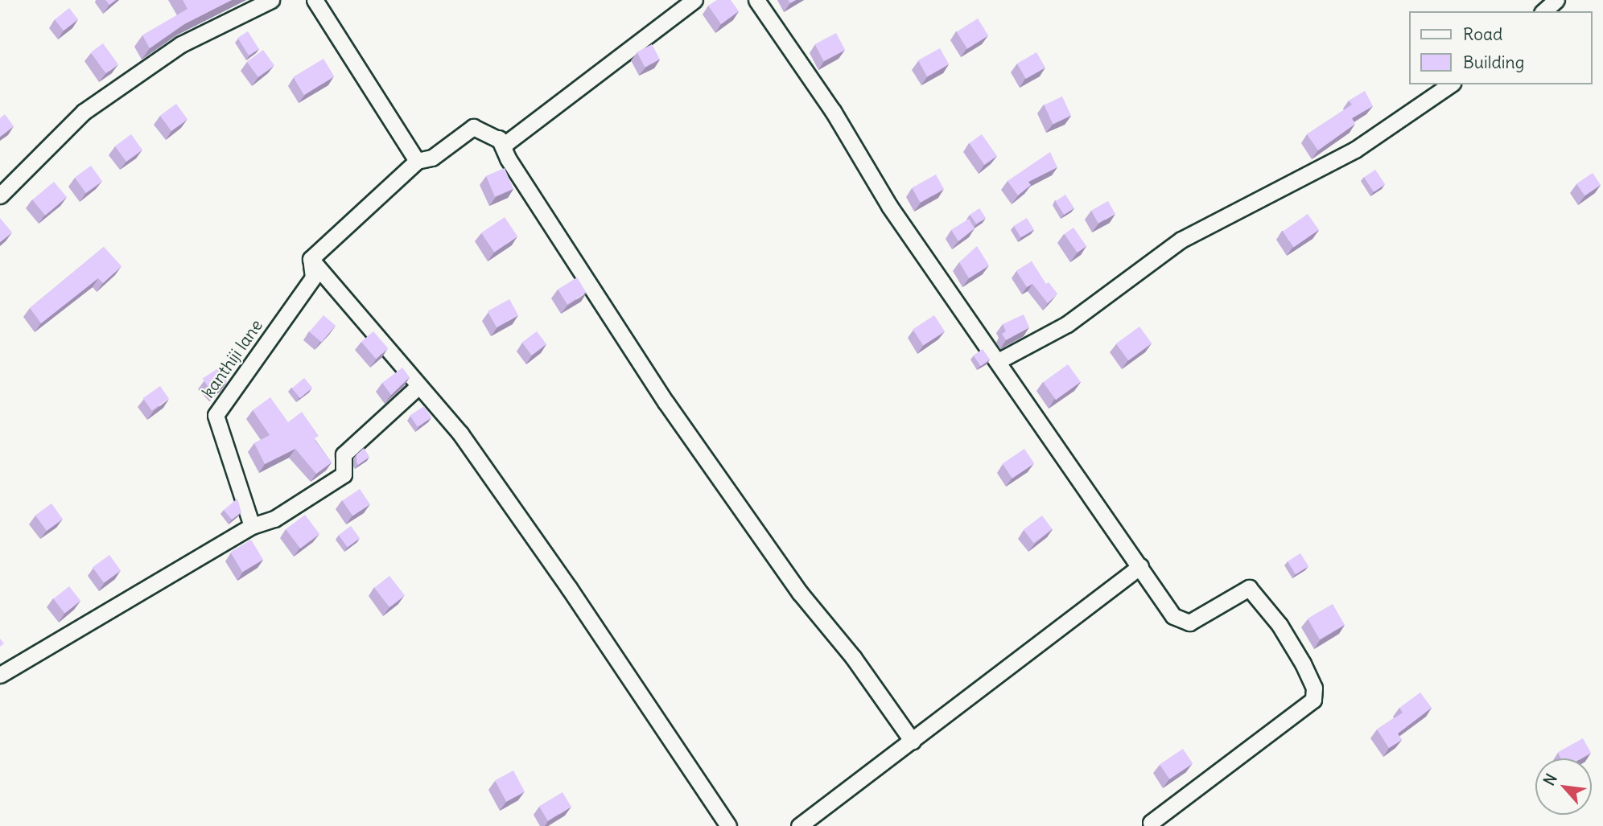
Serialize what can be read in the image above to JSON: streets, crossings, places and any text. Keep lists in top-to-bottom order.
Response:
{
  "streets": {
    "street": ["kanthiji lane"]
  },
  "legend": ["Road", "Building"],
  "north": "top left"
}
